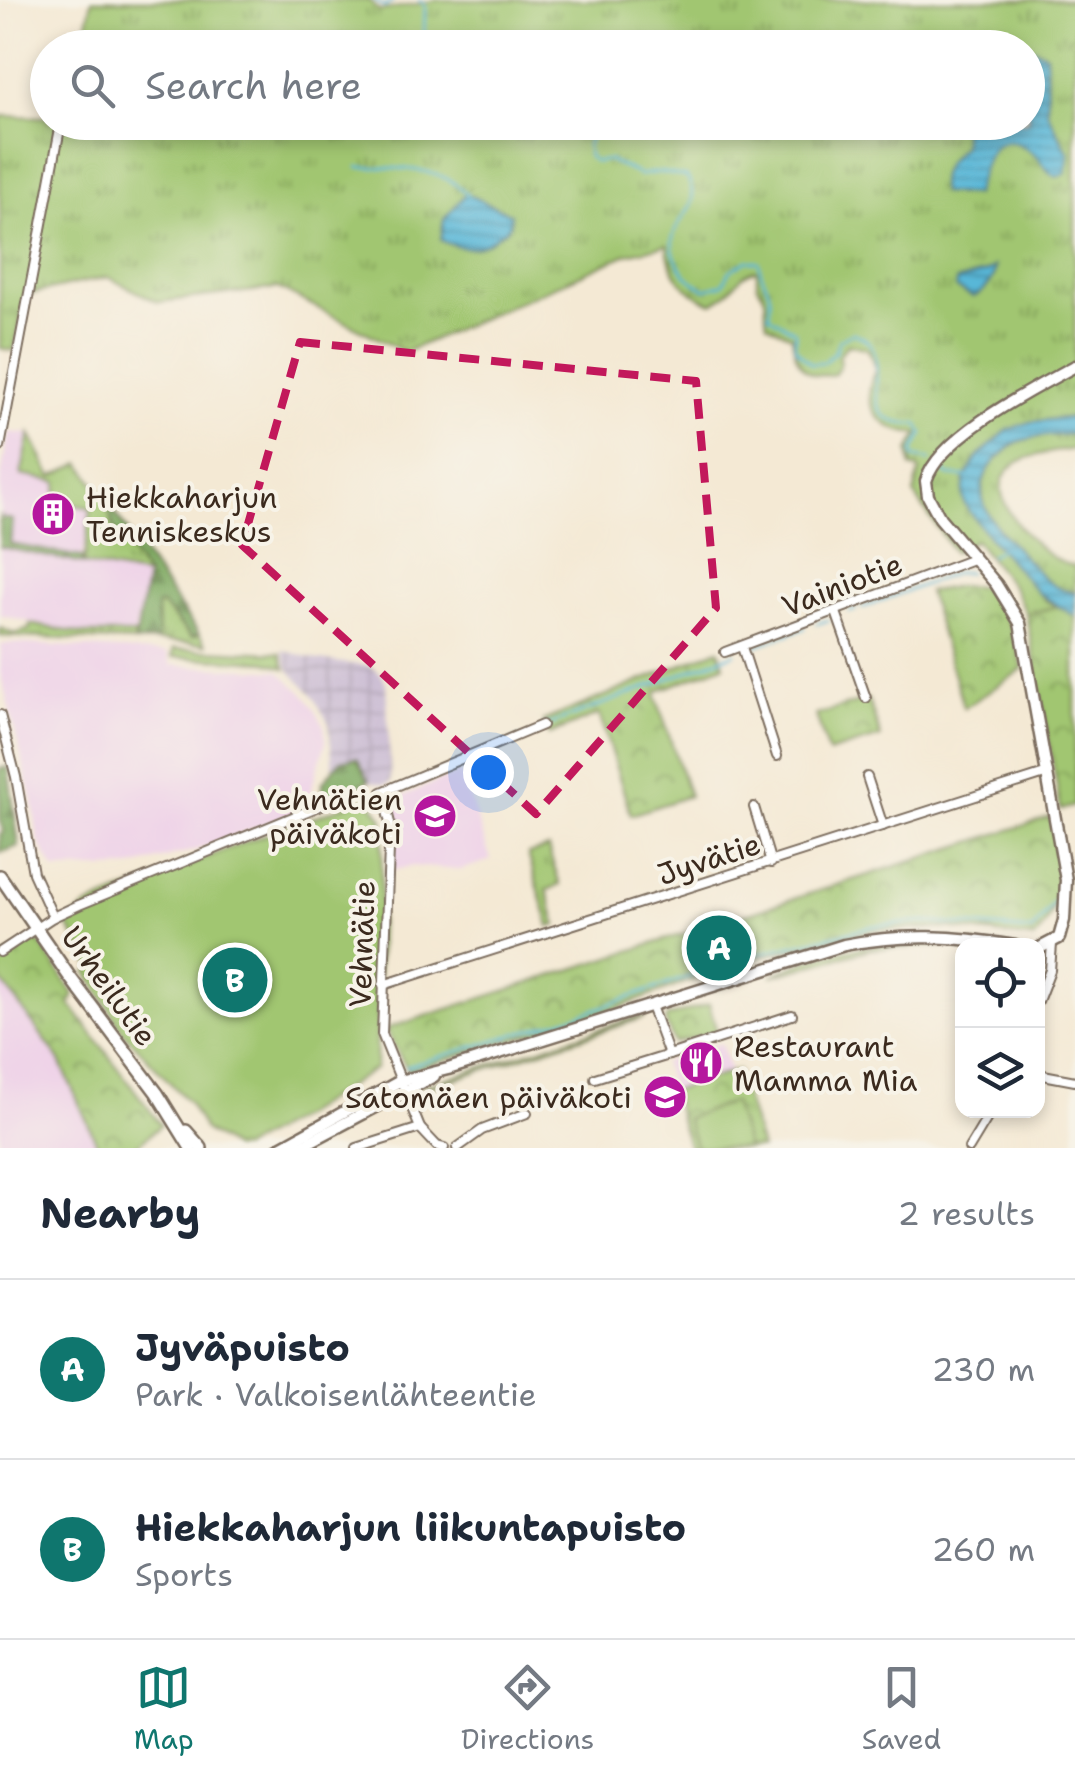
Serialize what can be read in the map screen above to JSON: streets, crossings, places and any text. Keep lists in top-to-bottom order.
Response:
{
  "streets": {
    "main road": ["Urheilutie"],
    "street": ["Vainiotie", "Jyvätie", "Vehnätie"]
  },
  "crossings": [
    ["Jyvätie", "Vehnätie"]
  ],
  "places": {
    "building": ["Hiekkaharjun Tenniskeskus"],
    "school or university": ["Vehnätien päiväkoti", "Satomäen päiväkoti"],
    "restaurant": ["Restaurant Mamma Mia"]
  },
  "page": {
    "search": "Search here",
    "pins": ["A", "B"],
    "heading": ["Nearby", "2 results"],
    "list": [
      {
        "mark": "A",
        "name": "Jyväpuisto",
        "note": "Park · Valkoisenlähteentie",
        "value": "230 m"
      },
      {
        "mark": "B",
        "name": "Hiekkaharjun liikuntapuisto",
        "note": "Sports",
        "value": "260 m"
      }
    ],
    "nav": ["Map", "Directions", "Saved"]
  }
}
